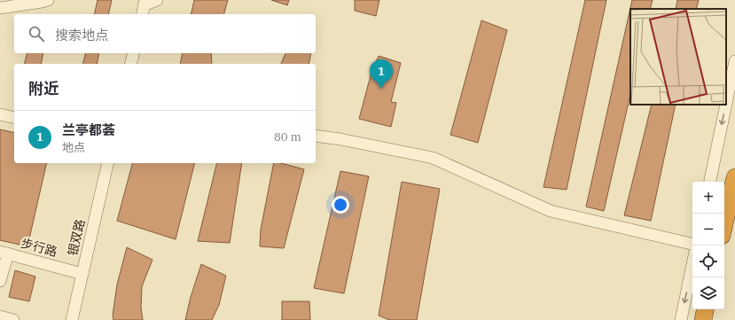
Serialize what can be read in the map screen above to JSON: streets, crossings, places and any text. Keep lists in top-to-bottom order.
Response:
{
  "streets": {
    "street": ["银双路", "步行路"]
  },
  "crossings": [
    ["银双路", "步行路"]
  ],
  "page": {
    "search": "搜索地点",
    "pins": "1",
    "heading": "附近",
    "list": [
      {
        "mark": "1",
        "name": "兰亭都荟",
        "note": "地点",
        "value": "80 m"
      }
    ],
    "map_buttons": ["+", "−"]
  }
}
